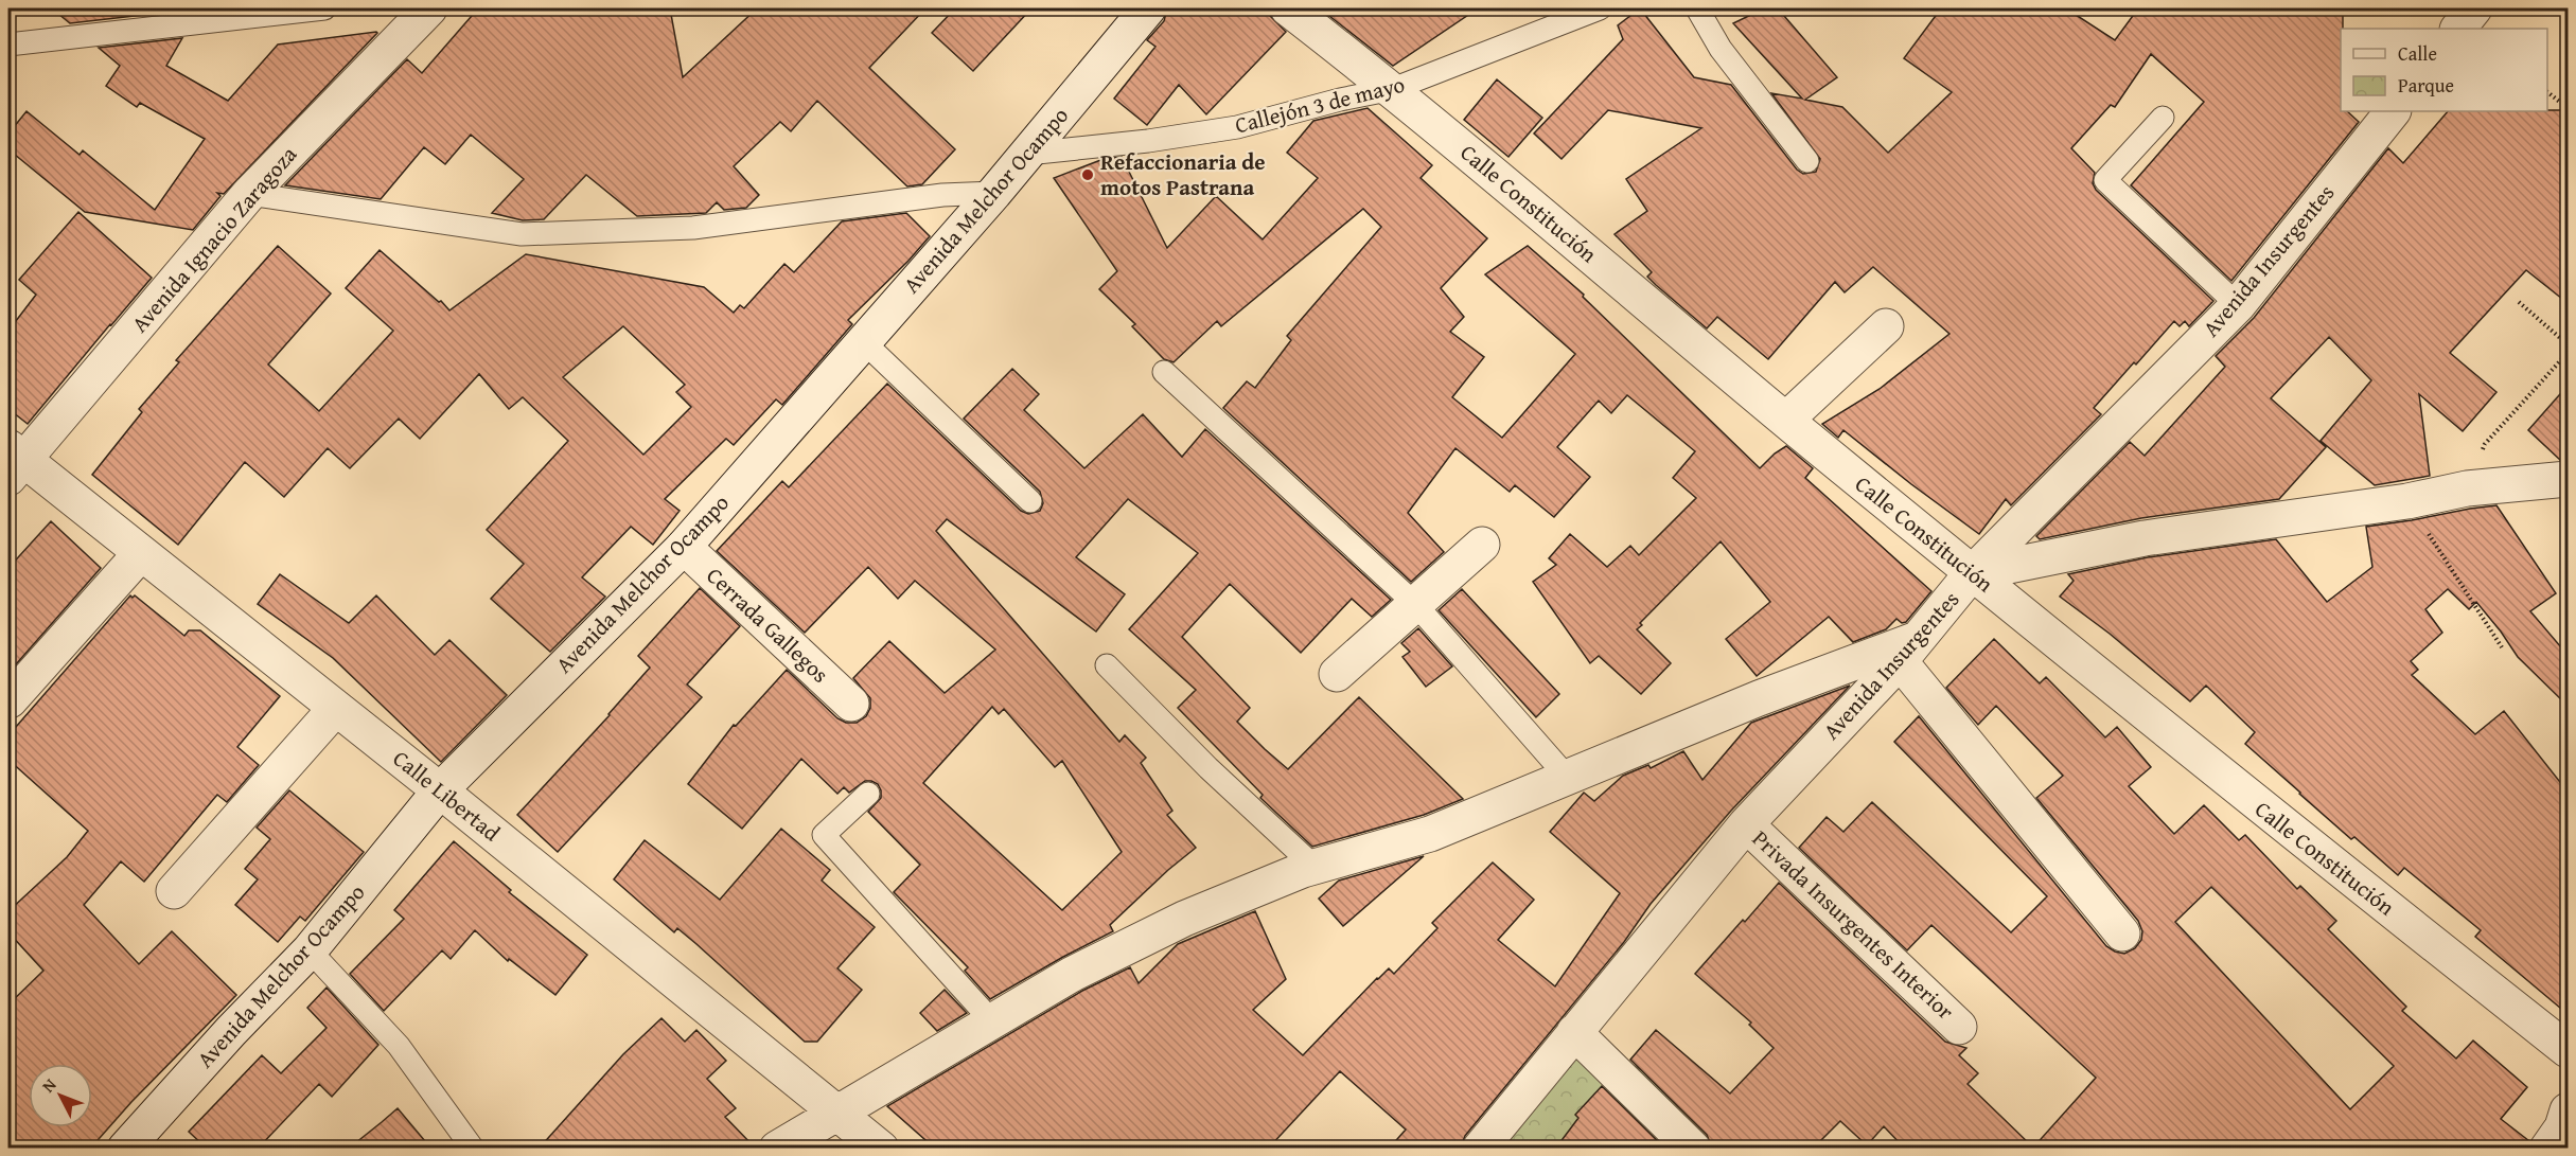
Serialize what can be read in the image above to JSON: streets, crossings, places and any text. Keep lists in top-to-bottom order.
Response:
{
  "streets": {
    "street": [
      "Avenida Melchor Ocampo",
      "Calle Constitución",
      "Avenida Ignacio Zaragoza",
      "Avenida Insurgentes",
      "Cerrada Gallegos",
      "Calle Libertad",
      "Privada Insurgentes Interior"
    ],
    "lane": ["Callejón 3 de mayo"]
  },
  "crossings": [
    ["Callejón 3 de mayo", "Avenida Melchor Ocampo"],
    ["Callejón 3 de mayo", "Calle Constitución"],
    ["Avenida Melchor Ocampo", "Cerrada Gallegos"],
    ["Avenida Melchor Ocampo", "Calle Libertad"],
    ["Calle Constitución", "Avenida Insurgentes"],
    ["Avenida Ignacio Zaragoza", "Calle Libertad"],
    ["Avenida Insurgentes", "Privada Insurgentes Interior"]
  ],
  "places": ["Refaccionaria de motos Pastrana"],
  "legend": ["Calle", "Parque"],
  "north": "top left"
}
